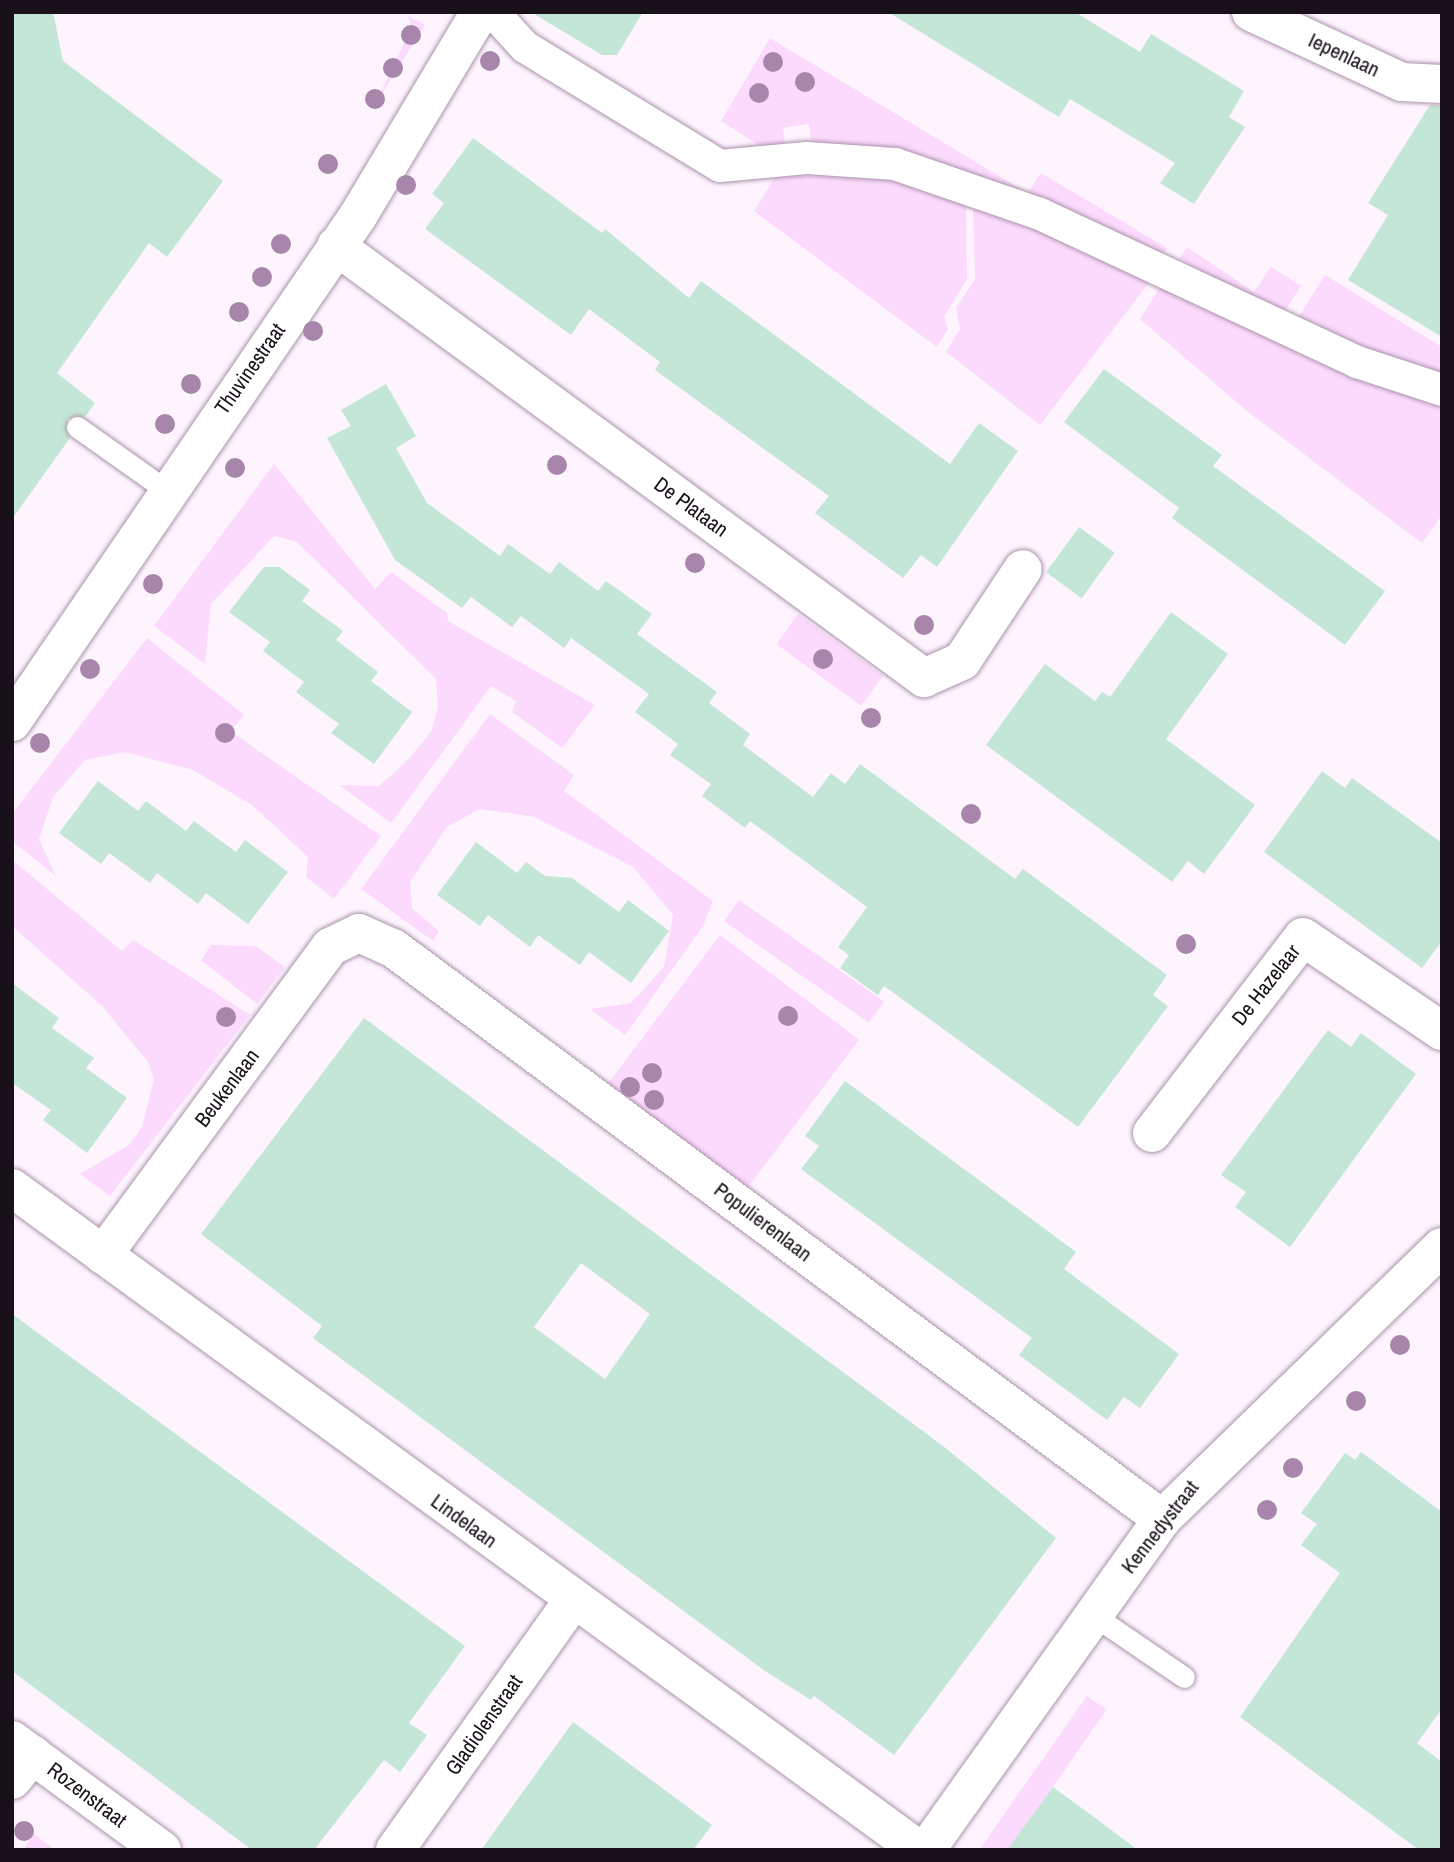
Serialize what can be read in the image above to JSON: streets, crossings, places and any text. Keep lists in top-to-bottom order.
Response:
{
  "streets": {
    "street": [
      "Iepenlaan",
      "Thuvinestraat",
      "De Plataan",
      "De Hazelaar",
      "Beukenlaan",
      "Populierenlaan",
      "Lindelaan",
      "Kennedystraat",
      "Gladiolenstraat",
      "Rozenstraat"
    ]
  },
  "crossings": [
    ["Thuvinestraat", "De Plataan"],
    ["Beukenlaan", "Populierenlaan"],
    ["Beukenlaan", "Lindelaan"],
    ["Populierenlaan", "Kennedystraat"],
    ["Lindelaan", "Gladiolenstraat"]
  ]
}
